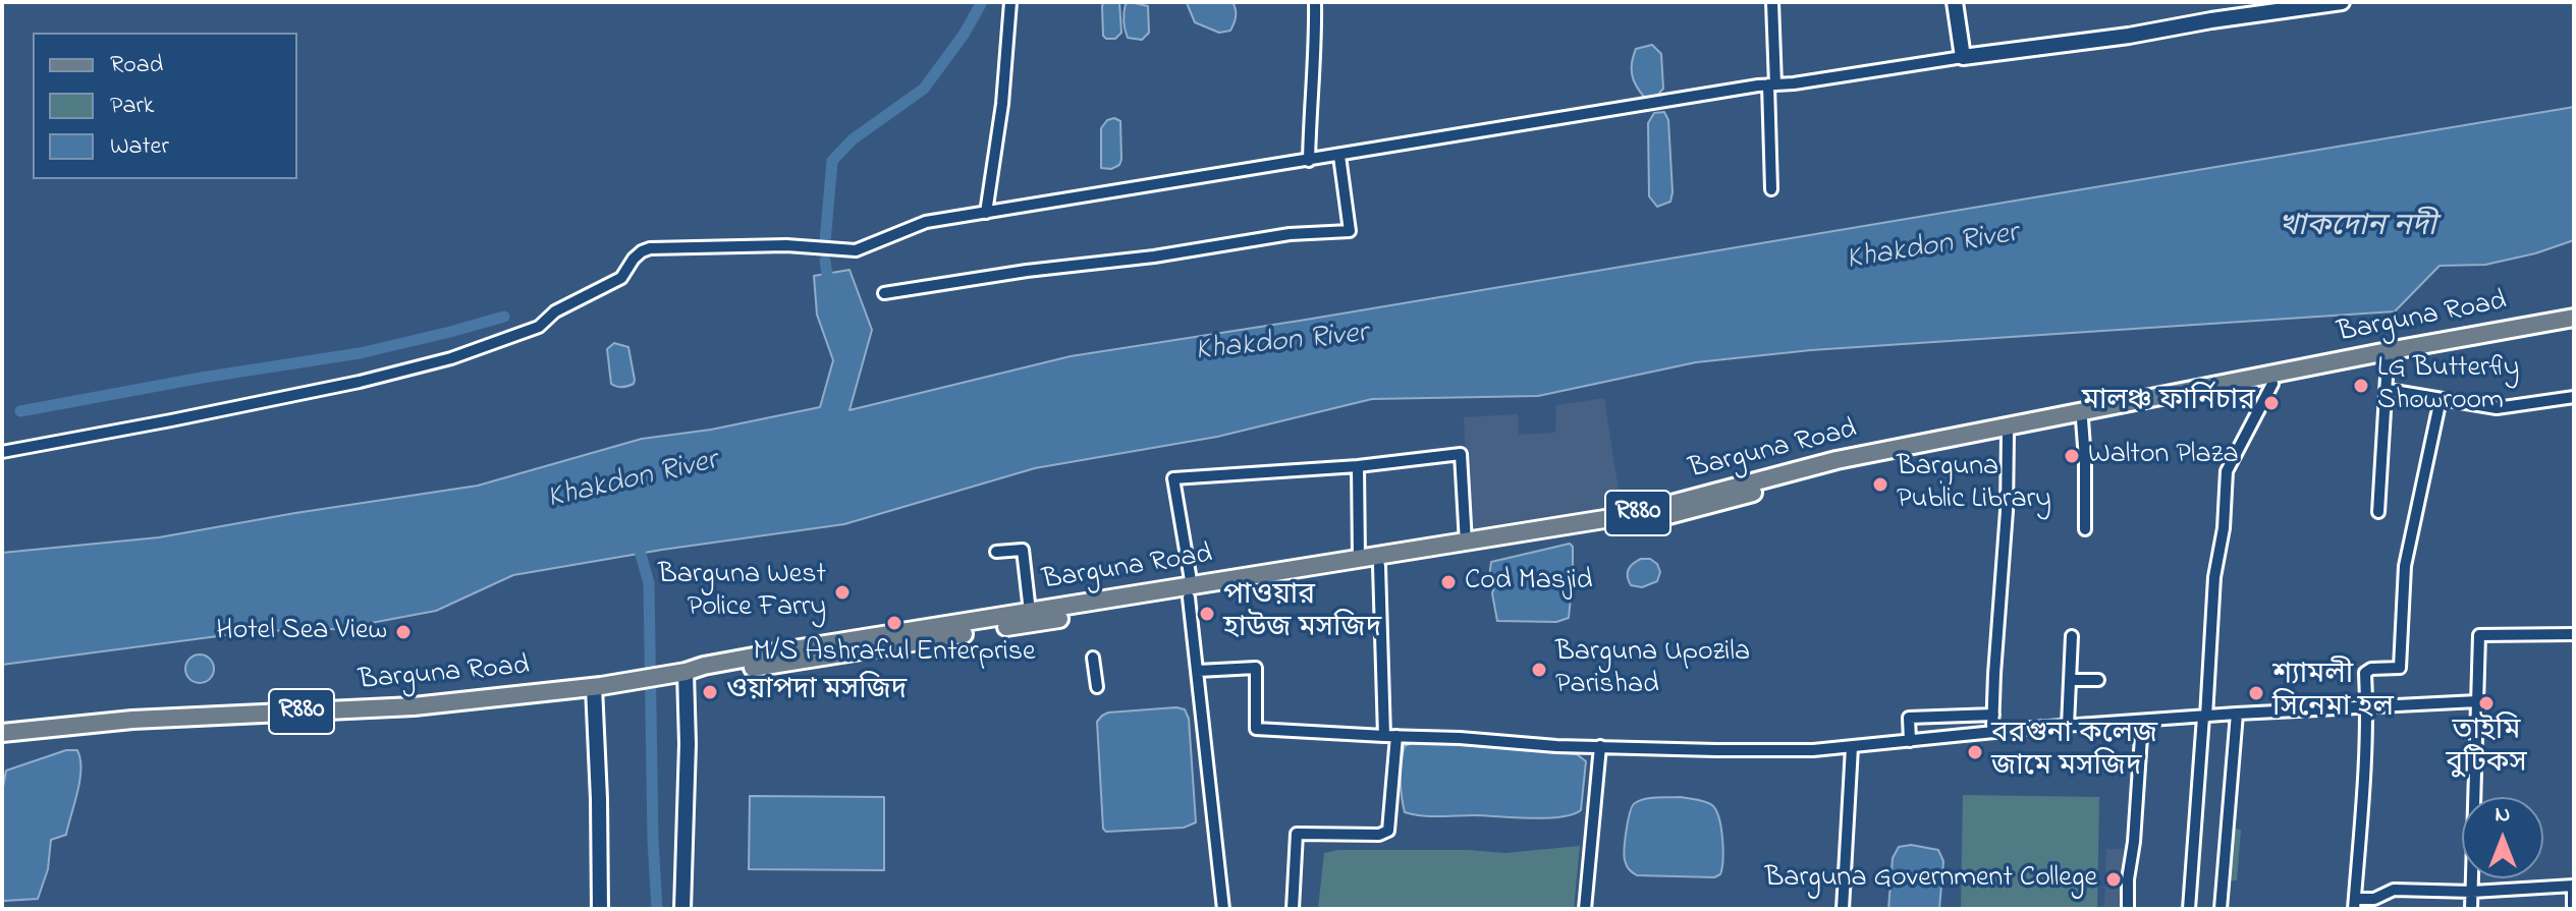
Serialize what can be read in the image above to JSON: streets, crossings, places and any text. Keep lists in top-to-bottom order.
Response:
{
  "streets": {
    "main road": ["Barguna Road", "R880"]
  },
  "water": ["খাকদোন নদী", "Khakdon River"],
  "places": [
    "LG Butterfly Showroom",
    "মালঞ্চ ফার্নিচার",
    "Walton Plaza",
    "Barguna Public Library",
    "Cod Masjid",
    "Barguna West Police Farry",
    "পাওয়ার হাউজ মসজিদ",
    "M/S Ashraful Enterprise",
    "Hotel Sea View",
    "Barguna Upozila Parishad",
    "ওয়াপদা মসজিদ",
    "শ্যামলী সিনেমা হল",
    "তাইমি বুটিকস",
    "বরগুনা কলেজ জামে মসজিদ",
    "Barguna Government College"
  ],
  "legend": ["Road", "Park", "Water"],
  "north": "top"
}
